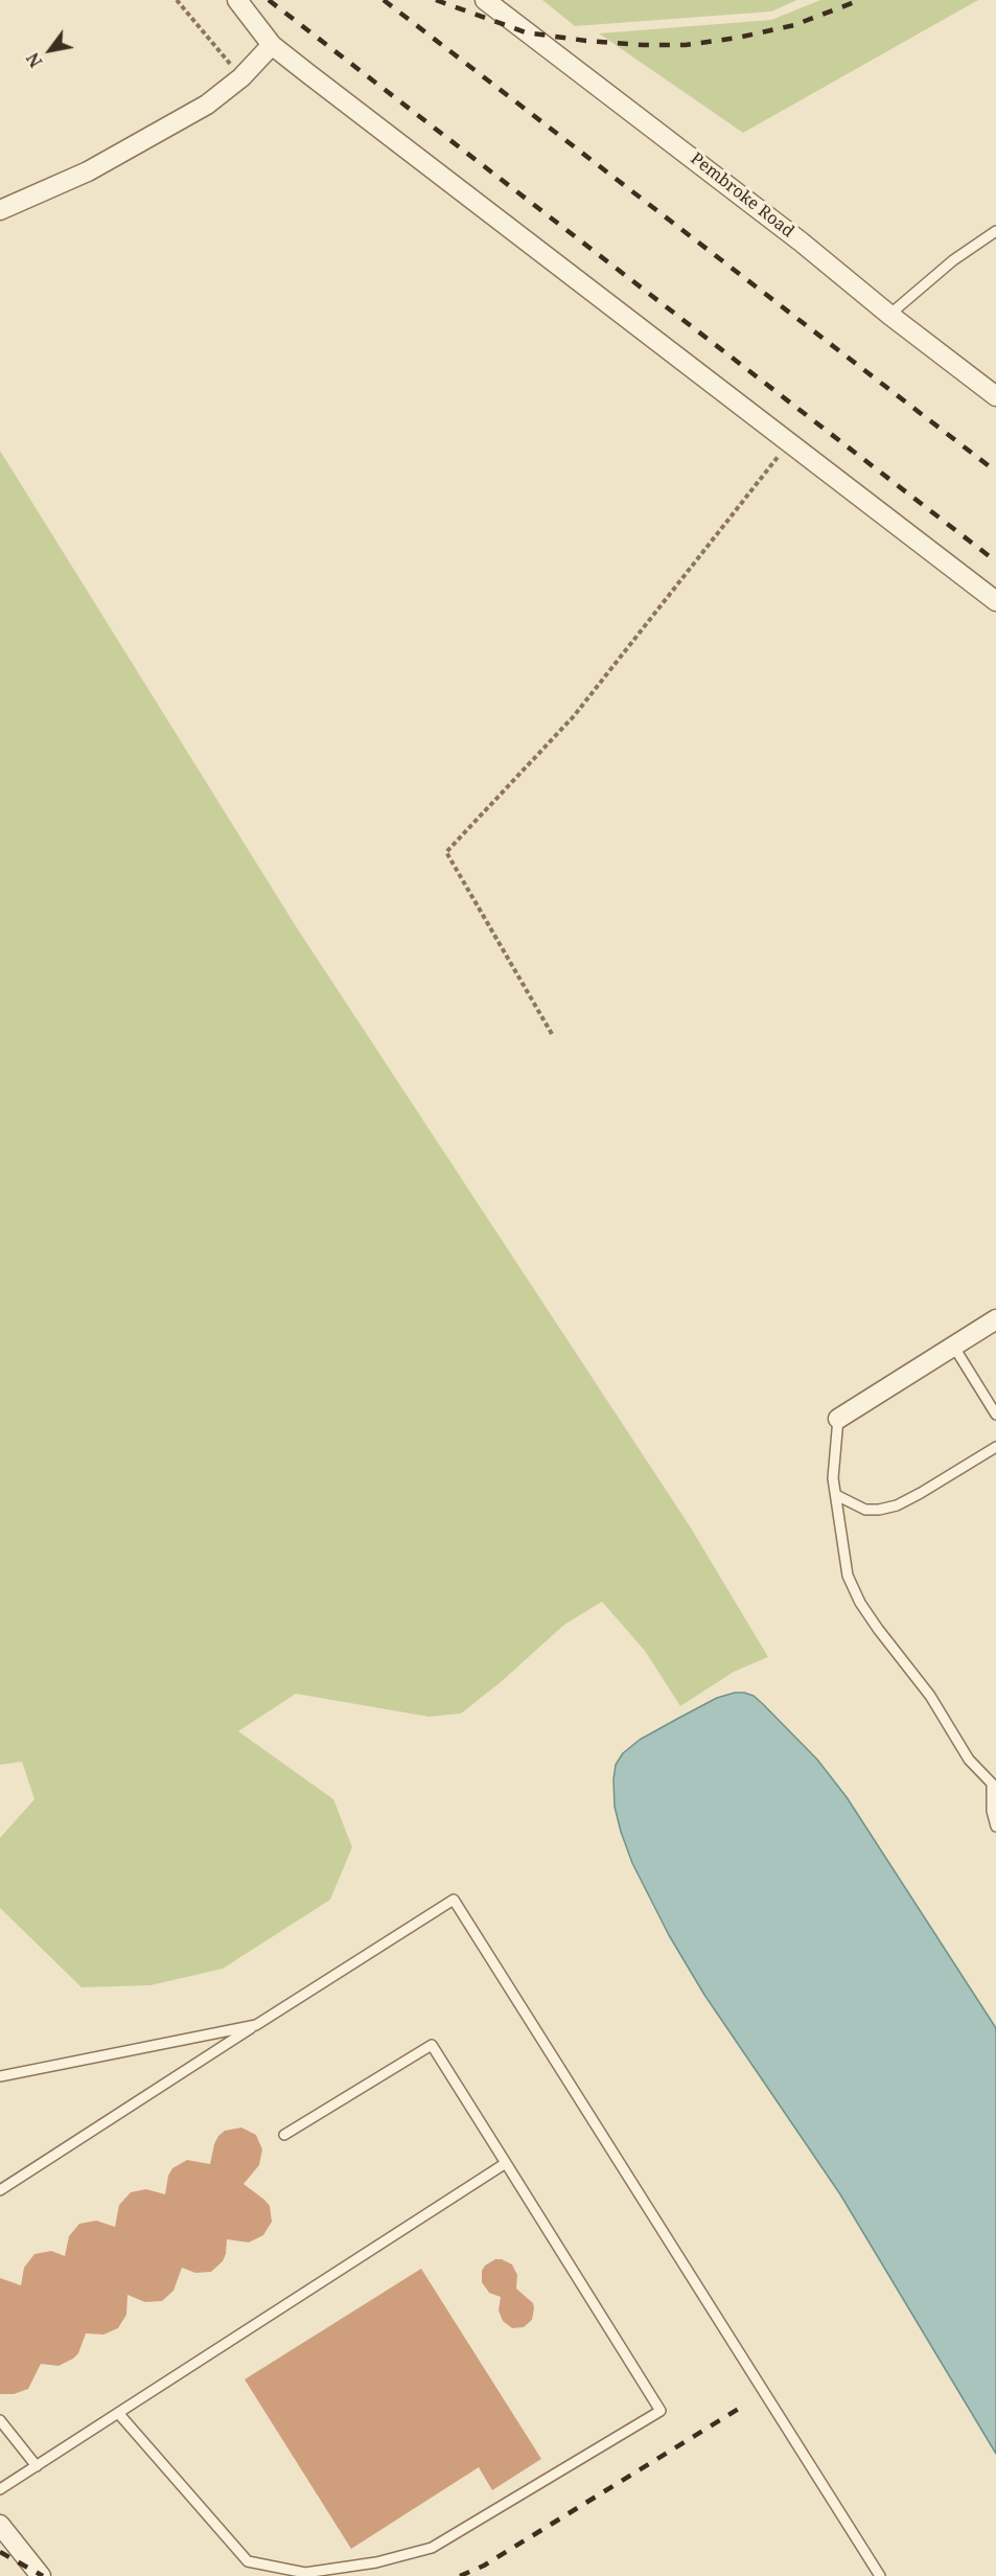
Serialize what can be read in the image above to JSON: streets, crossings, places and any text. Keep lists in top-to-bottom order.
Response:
{
  "streets": {
    "street": ["Pembroke Road"]
  },
  "north": "bottom left"
}
